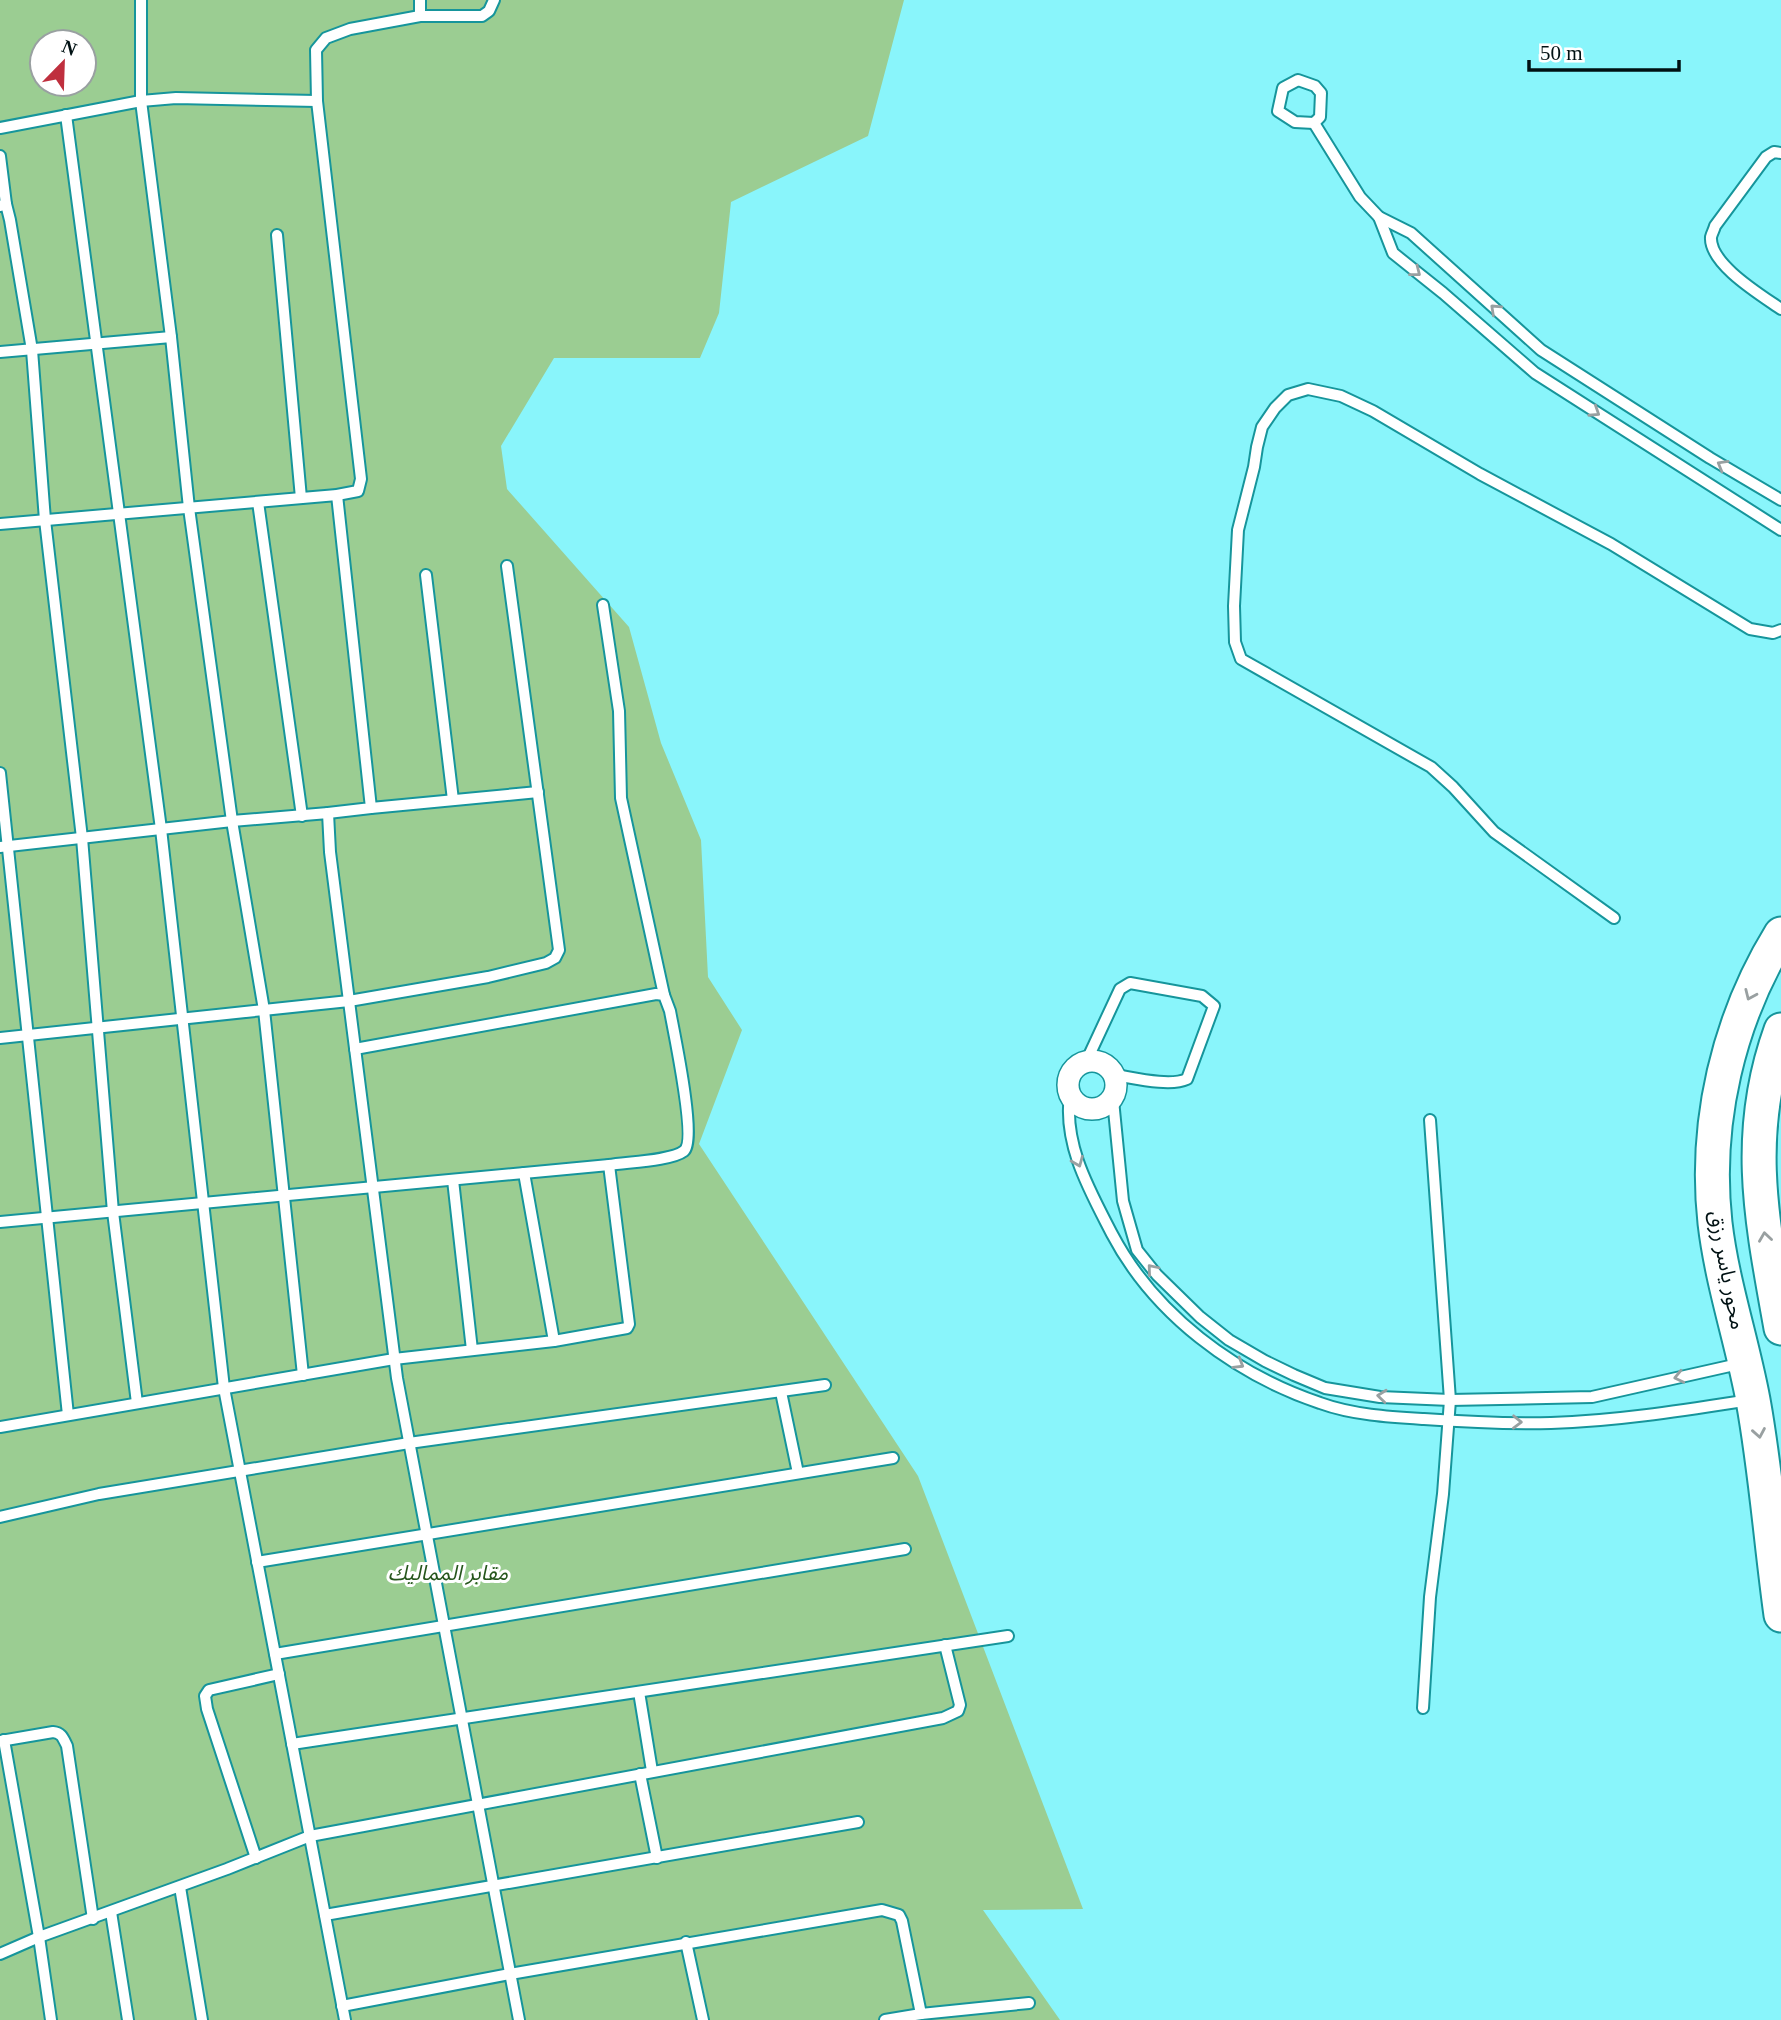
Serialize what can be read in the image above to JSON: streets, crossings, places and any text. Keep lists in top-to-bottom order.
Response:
{
  "streets": {
    "main road": ["محور ياسر رزق"]
  },
  "parks": ["مقابر المماليك"],
  "scale_bar": "50 m",
  "north": "top right"
}
